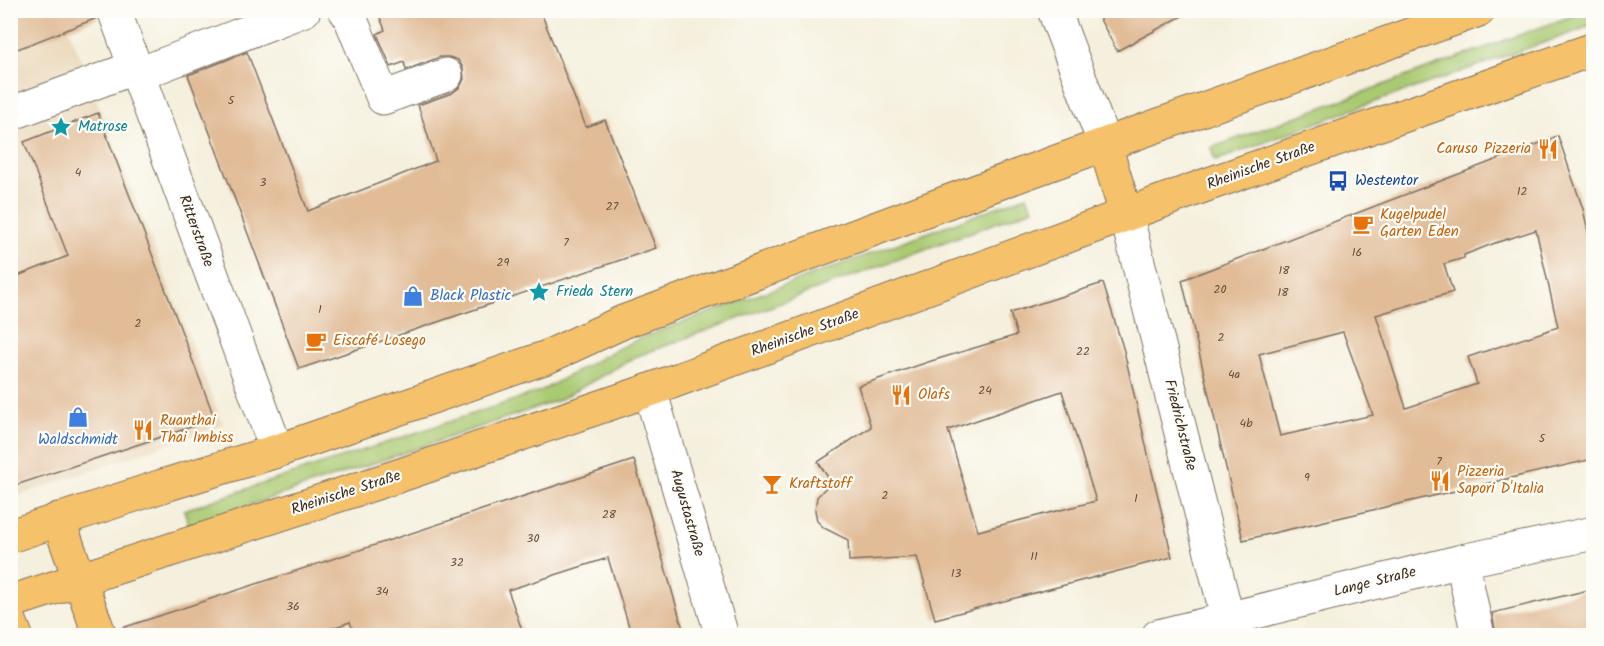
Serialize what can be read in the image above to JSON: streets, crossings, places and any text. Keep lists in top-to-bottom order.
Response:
{
  "streets": {
    "main road": ["Rheinische Straße"],
    "street": [
      "Ritterstraße",
      "Friedrichstraße",
      "Augustastraße",
      "Lange Straße"
    ]
  },
  "crossings": [
    ["Rheinische Straße", "Friedrichstraße"],
    ["Rheinische Straße", "Augustastraße"],
    ["Friedrichstraße", "Lange Straße"]
  ],
  "places": {
    "place": ["Matrose", "Frieda Stern"],
    "restaurant": [
      "Caruso Pizzeria",
      "Olafs",
      "Ruanthai Thai Imbiss",
      "Pizzeria Sapori D'Italia"
    ],
    "bus stop": ["Westentor"],
    "cafe": ["Kugelpudel Garten Eden", "Eiscafé Losego"],
    "shop": ["Black Plastic", "Waldschmidt"],
    "bar": ["Kraftstoff"]
  },
  "house_numbers": [
    "5",
    "4",
    "3",
    "12",
    "27",
    "7",
    "16",
    "29",
    "18",
    "20",
    "18",
    "1",
    "2",
    "2",
    "22",
    "4a",
    "24",
    "4b",
    "5",
    "7",
    "9",
    "2",
    "1",
    "28",
    "30",
    "11",
    "32",
    "13",
    "34",
    "36"
  ]
}
